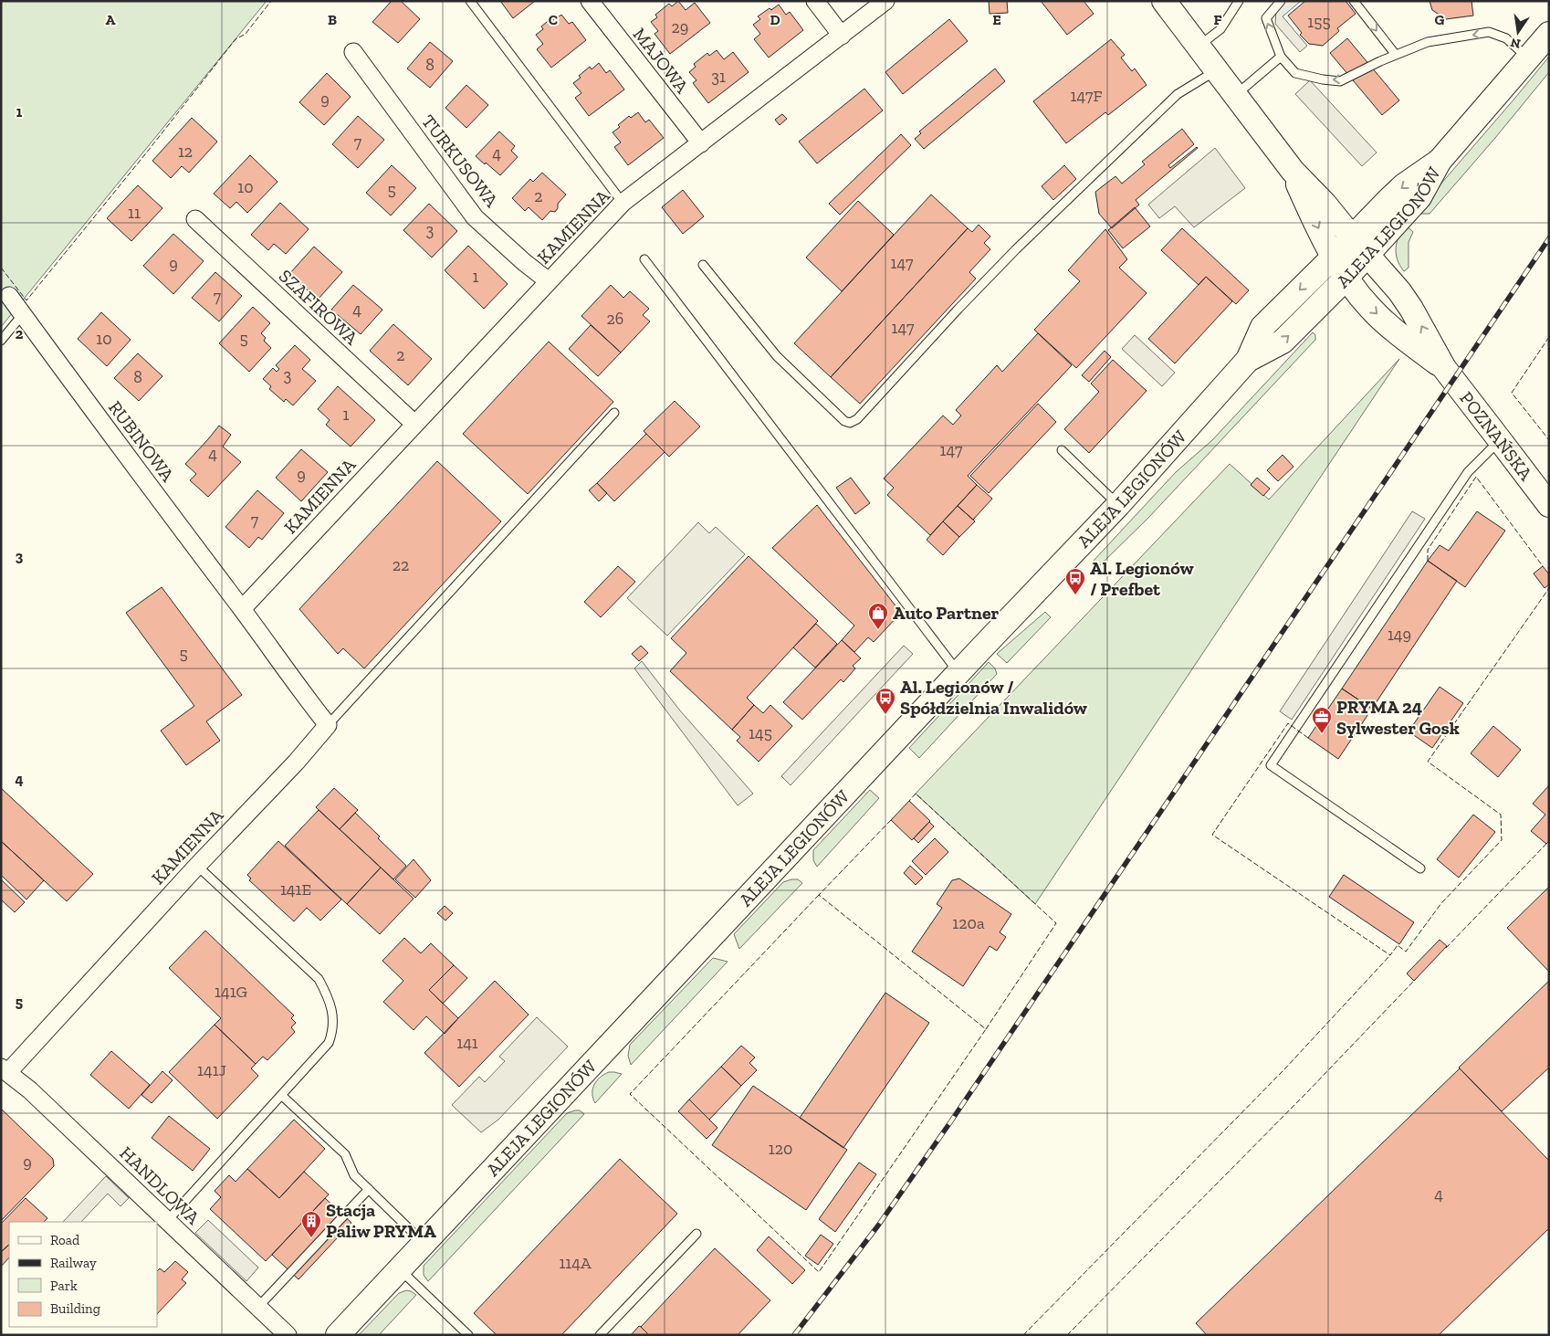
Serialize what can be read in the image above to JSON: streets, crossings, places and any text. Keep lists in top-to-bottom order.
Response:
{
  "streets": {
    "main road": ["ALEJA LEGIONÓW", "POZNAŃSKA"],
    "street": [
      "MAJOWA",
      "TURKUSOWA",
      "KAMIENNA",
      "SZAFIROWA",
      "RUBINOWA",
      "HANDLOWA"
    ]
  },
  "crossings": [
    ["MAJOWA", "KAMIENNA"],
    ["TURKUSOWA", "KAMIENNA"],
    ["KAMIENNA", "SZAFIROWA"],
    ["KAMIENNA", "RUBINOWA"],
    ["KAMIENNA", "HANDLOWA"],
    ["ALEJA LEGIONÓW", "POZNAŃSKA"]
  ],
  "places": {
    "bus stop": ["Al. Legionów / Prefbet", "Al. Legionów / Spółdzielnia Inwalidów"],
    "shop": ["Auto Partner"],
    "office": ["PRYMA 24 Sylwester Gosk"],
    "building": ["Stacja Paliw PRYMA"]
  },
  "house_numbers": [
    "155",
    "29",
    "8",
    "31",
    "147F",
    "9",
    "7",
    "12",
    "4",
    "10",
    "5",
    "2",
    "11",
    "3",
    "147",
    "9",
    "1",
    "7",
    "4",
    "26",
    "147",
    "10",
    "5",
    "2",
    "3",
    "8",
    "1",
    "147",
    "4",
    "9",
    "7",
    "22",
    "149",
    "5",
    "145",
    "141E",
    "120a",
    "141G",
    "141",
    "141J",
    "120",
    "9",
    "4",
    "114A"
  ],
  "legend": [
    "Road",
    "Railway",
    "Park",
    "Building"
  ],
  "north": "bottom",
  "grid": {
    "columns": [
      "A",
      "B",
      "C",
      "D",
      "E",
      "F",
      "G"
    ],
    "rows": [
      "1",
      "2",
      "3",
      "4",
      "5"
    ]
  }
}
